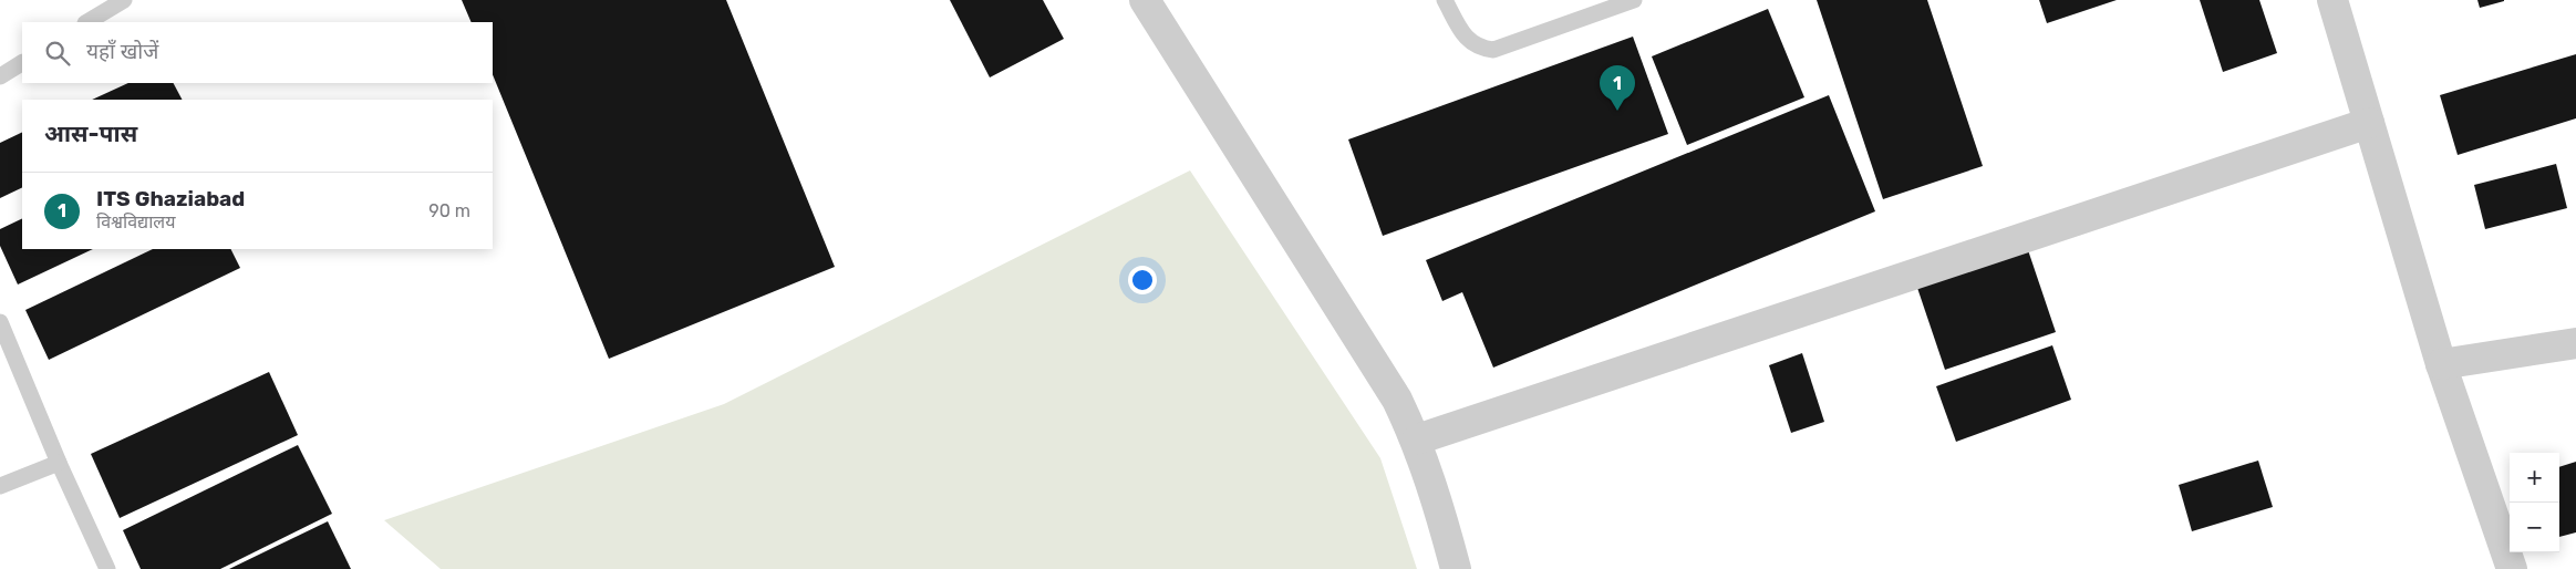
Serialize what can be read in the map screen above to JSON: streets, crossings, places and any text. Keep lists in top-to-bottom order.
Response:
{
  "page": {
    "search": "यहाँ खोजें",
    "pins": "1",
    "heading": "आस-पास",
    "list": [
      {
        "mark": "1",
        "name": "ITS Ghaziabad",
        "note": "विश्वविद्यालय",
        "value": "90 m"
      }
    ],
    "map_buttons": ["+", "−"]
  }
}
